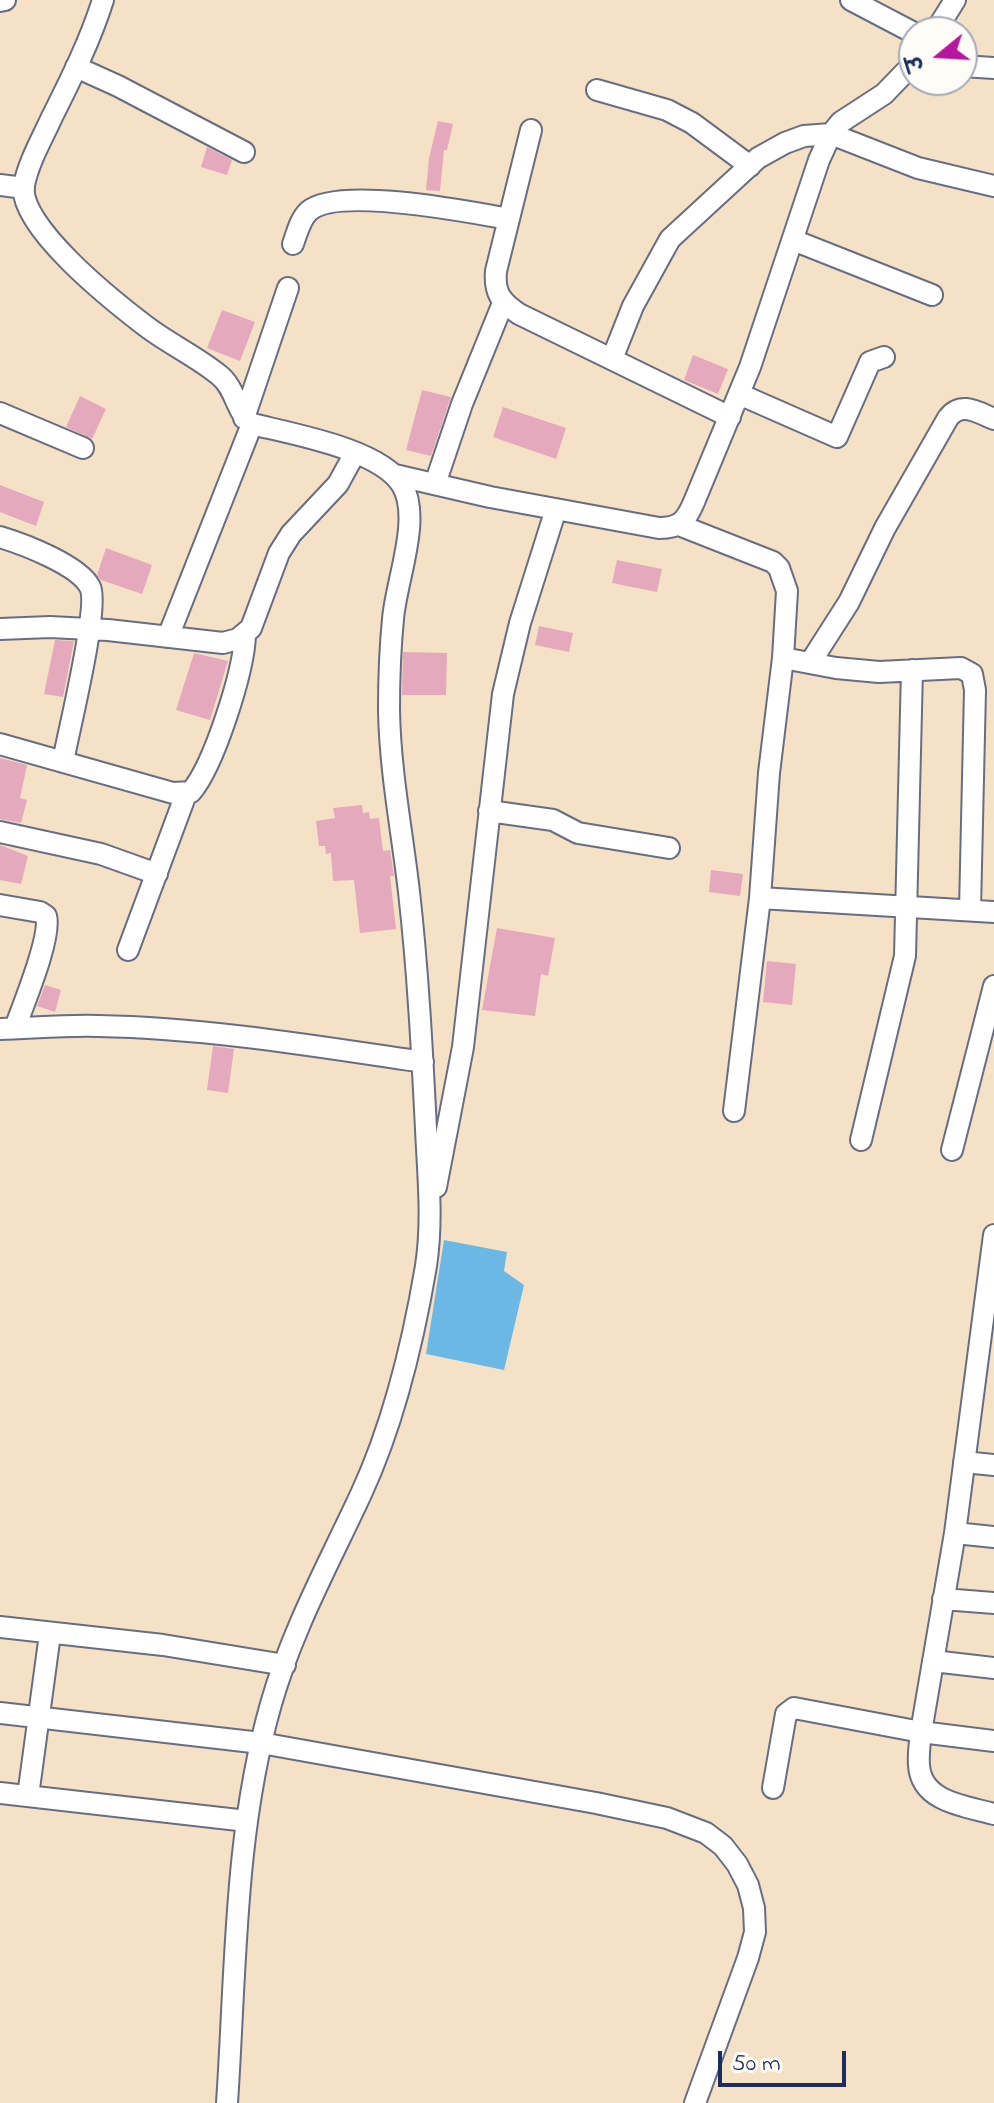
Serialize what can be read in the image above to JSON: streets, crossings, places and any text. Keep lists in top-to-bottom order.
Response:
{
  "scale_bar": "50 m",
  "north": "left"
}
